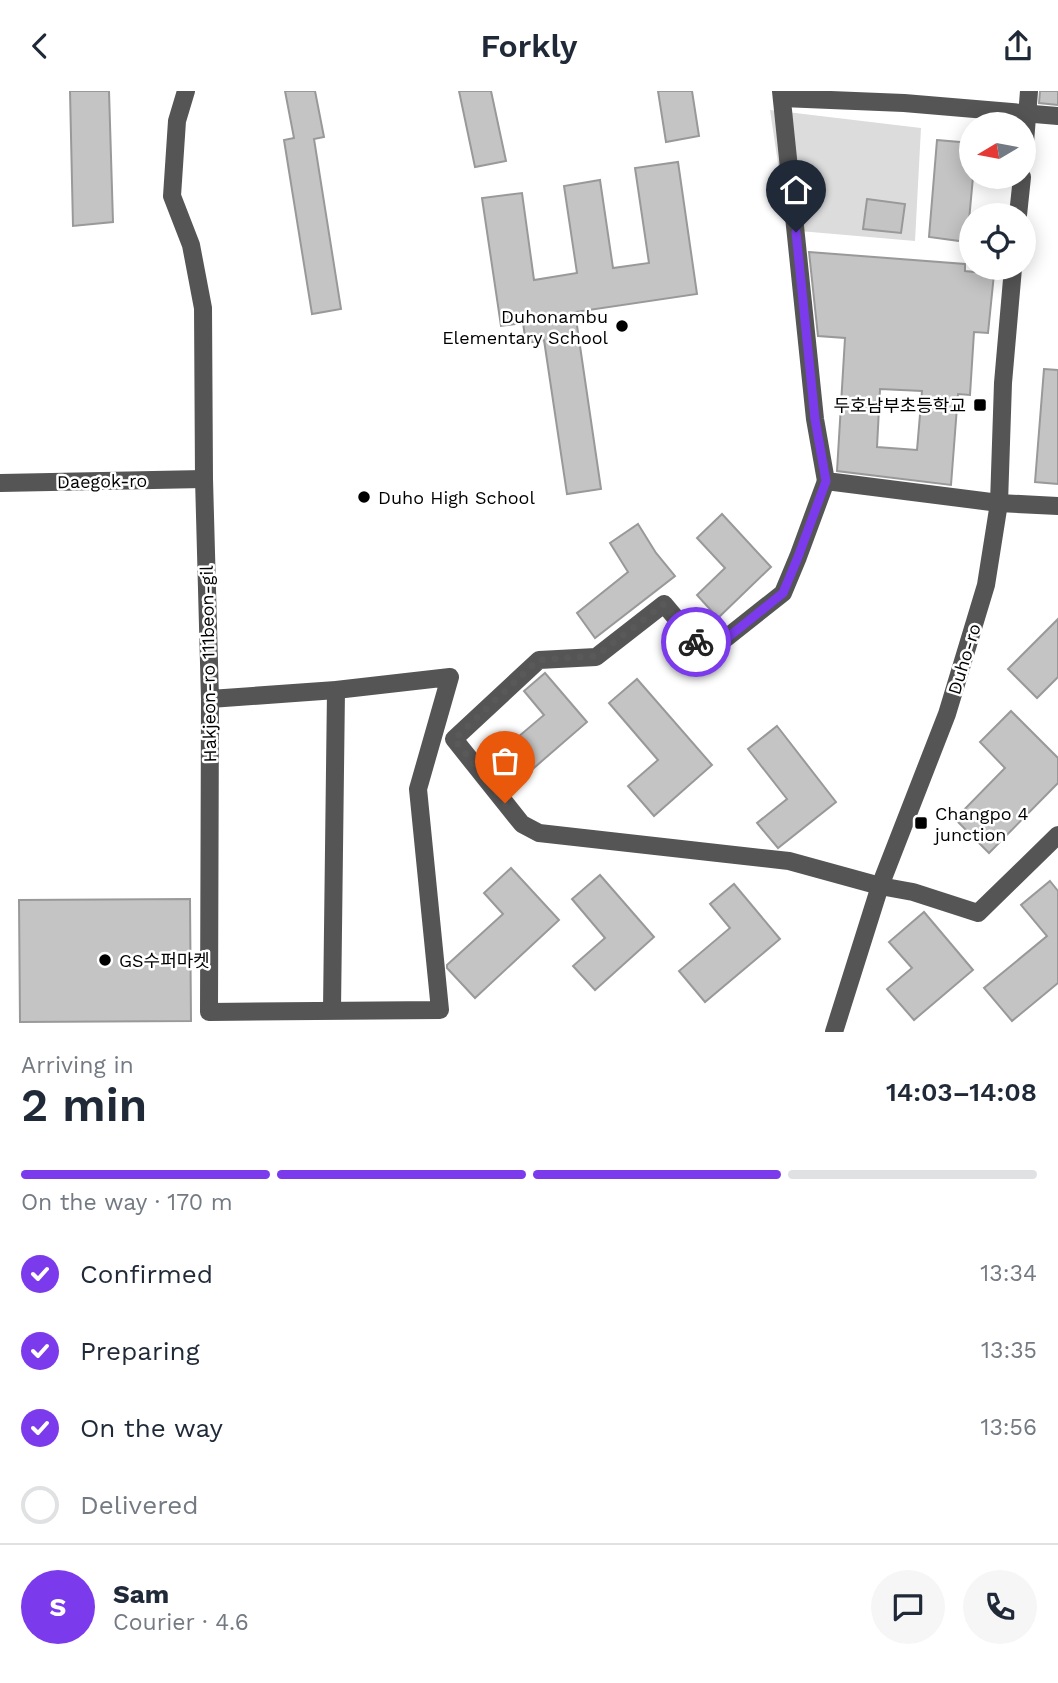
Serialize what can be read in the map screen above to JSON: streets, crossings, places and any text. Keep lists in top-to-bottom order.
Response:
{
  "streets": {
    "street": ["Daegok-ro", "Duho-ro", "Hakjeon-ro 111beon-gil"]
  },
  "crossings": [
    ["Daegok-ro", "Hakjeon-ro 111beon-gil"]
  ],
  "places": {
    "other": ["Duhonambu Elementary School", "Duho High School", "GS수퍼마켓"],
    "transit": ["두호남부초등학교", "Changpo 4 junction"]
  },
  "north": "left",
  "page": {
    "header": "Forkly",
    "heading": ["2 min", "Arriving in", "14:03–14:08"],
    "panel": ["Sam", "Courier · 4.6"],
    "bar": "On the way · 170 m",
    "list": [
      ["Confirmed", "13:34"],
      ["Preparing", "13:35"],
      ["On the way", "13:56"],
      "Delivered"
    ],
    "round": "S"
  }
}
